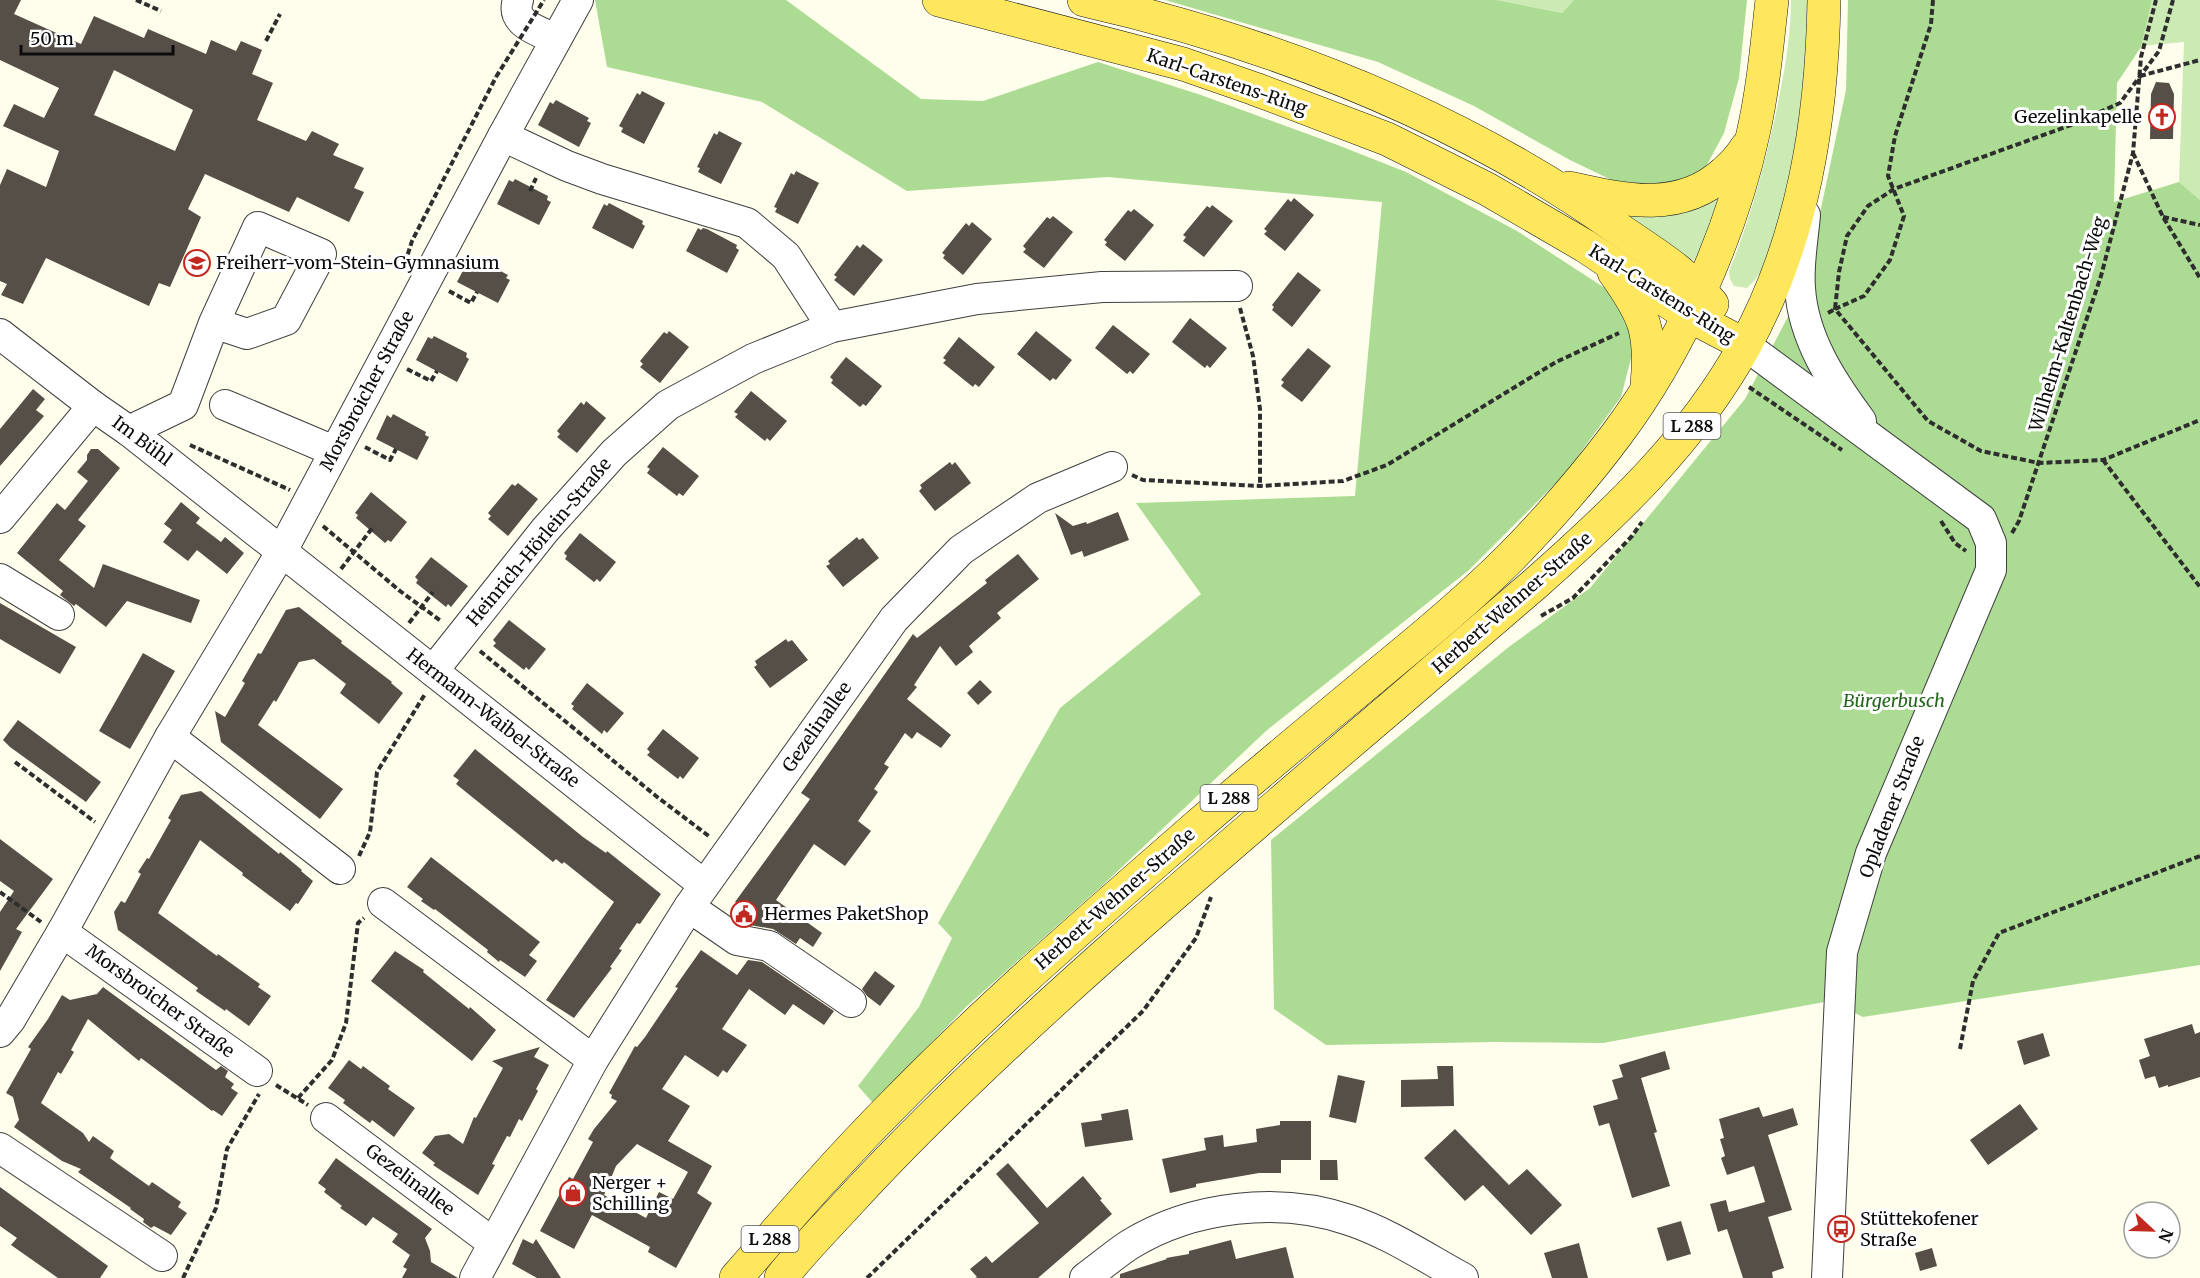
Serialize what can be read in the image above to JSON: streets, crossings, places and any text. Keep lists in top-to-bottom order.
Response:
{
  "streets": {
    "main road": ["Karl-Carstens-Ring", "L 288", "Herbert-Wehner-Straße"],
    "street": [
      "Morsbroicher Straße",
      "Im Bühl",
      "Heinrich-Hörlein-Straße",
      "Hermann-Waibel-Straße",
      "Gezelinallee",
      "Opladener Straße"
    ],
    "path": ["Wilhelm-Kaltenbach-Weg"]
  },
  "crossings": [
    ["Karl-Carstens-Ring", "L 288"],
    ["Karl-Carstens-Ring", "Herbert-Wehner-Straße"],
    ["Karl-Carstens-Ring", "Opladener Straße"],
    ["Wilhelm-Kaltenbach-Weg", "Opladener Straße"],
    ["Morsbroicher Straße", "Im Bühl"],
    ["Morsbroicher Straße", "Hermann-Waibel-Straße"],
    ["L 288", "Herbert-Wehner-Straße"],
    ["L 288", "Opladener Straße"],
    ["Im Bühl", "Hermann-Waibel-Straße"],
    ["Heinrich-Hörlein-Straße", "Hermann-Waibel-Straße"],
    ["Herbert-Wehner-Straße", "Opladener Straße"],
    ["Hermann-Waibel-Straße", "Gezelinallee"]
  ],
  "parks": ["Bürgerbusch"],
  "places": {
    "church": ["Gezelinkapelle"],
    "school or university": ["Freiherr-vom-Stein-Gymnasium"],
    "public building": ["Hermes PaketShop"],
    "shop": ["Nerger + Schilling"],
    "bus stop": ["Stüttekofener Straße"]
  },
  "scale_bar": "50 m",
  "north": "right"
}
